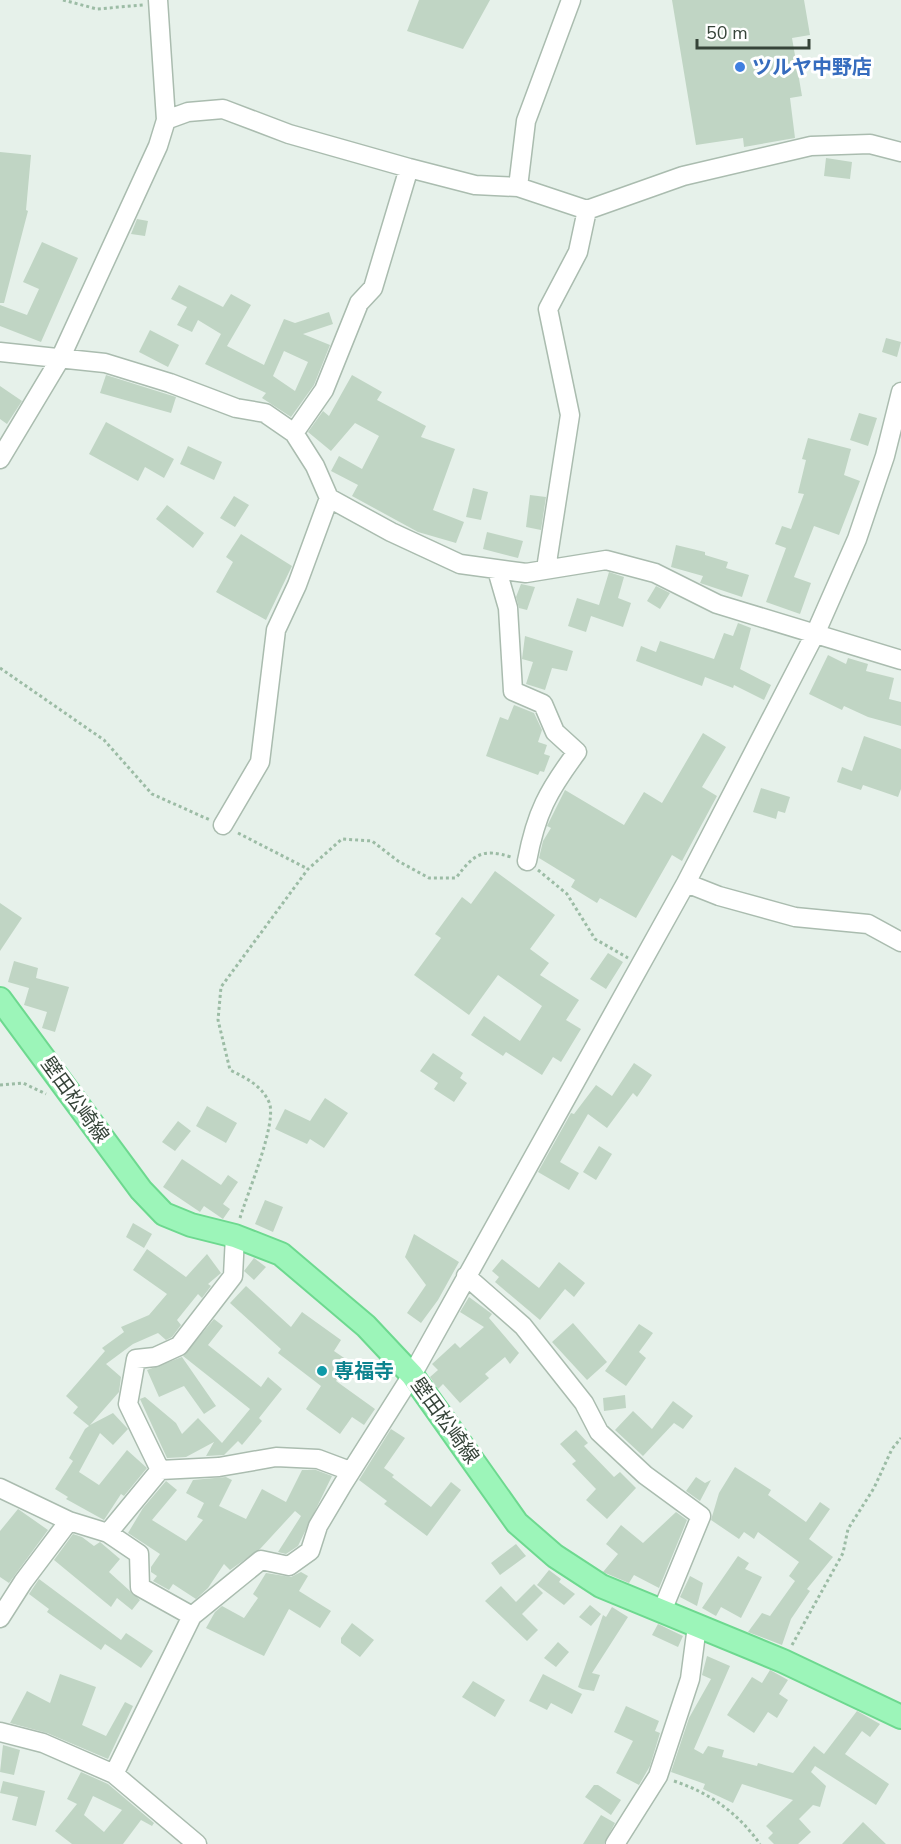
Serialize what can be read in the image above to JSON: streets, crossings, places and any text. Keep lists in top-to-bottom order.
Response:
{
  "streets": {
    "main road": ["壁田松崎線"]
  },
  "places": ["ツルヤ中野店", "専福寺"],
  "scale_bar": "50 m"
}
